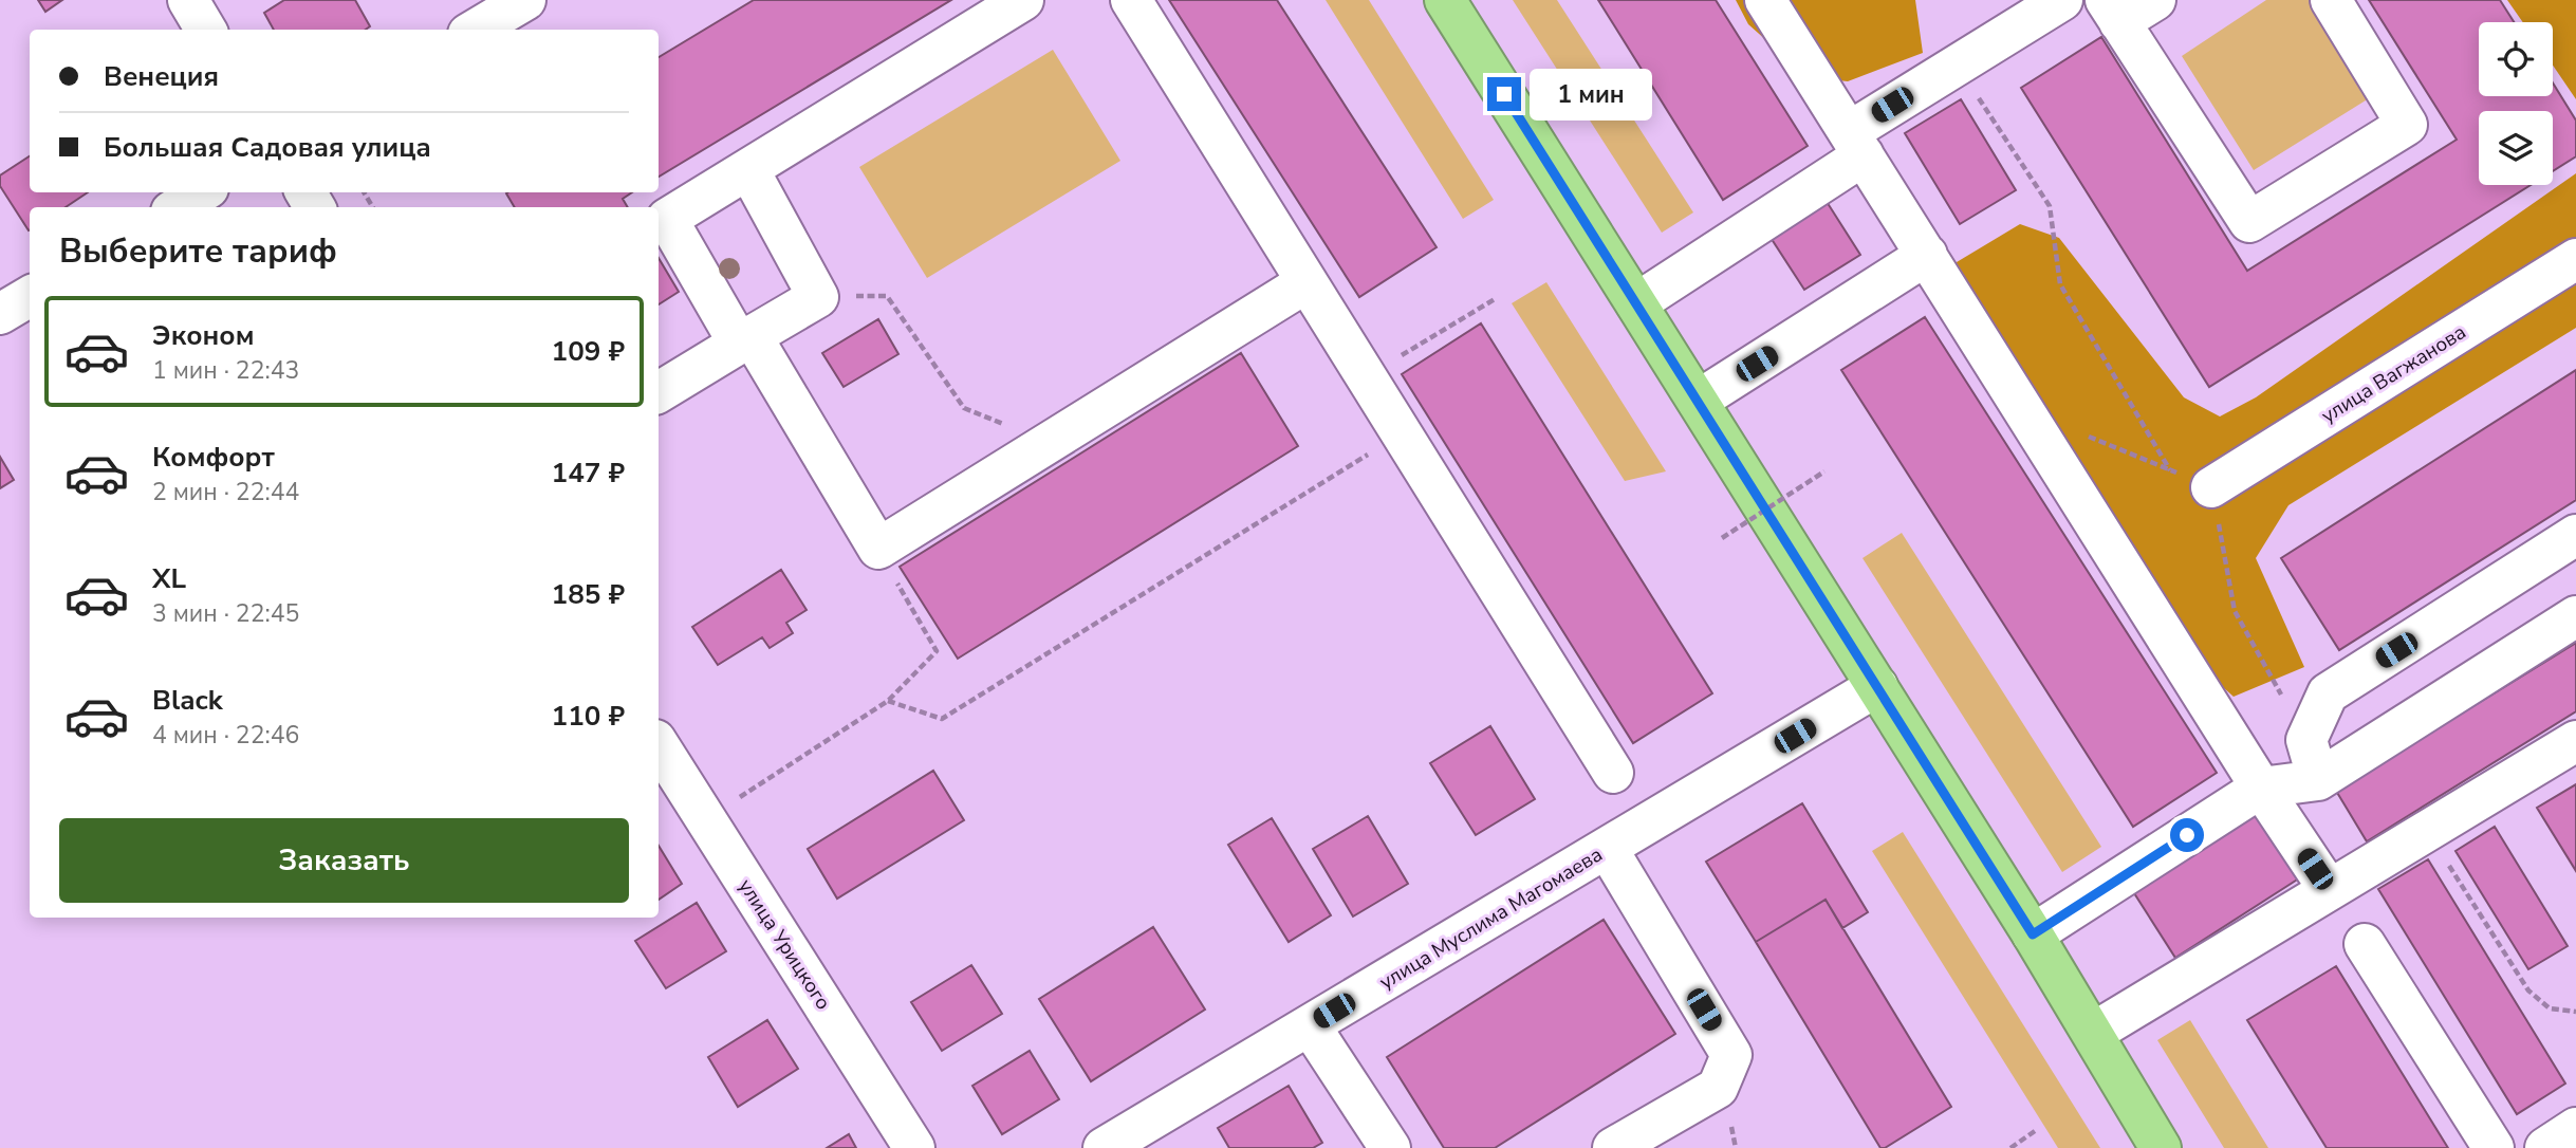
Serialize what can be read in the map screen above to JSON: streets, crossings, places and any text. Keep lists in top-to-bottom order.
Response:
{
  "streets": {
    "street": ["улица Вагжанова", "улица Муслима Магомаева", "улица Урицкого"]
  },
  "page": {
    "banner": ["Венеция", "Большая Садовая улица"],
    "bubble": "1 мин",
    "heading": "Выберите тариф",
    "list": [
      {
        "name": "Эконом",
        "note": "1 мин · 22:43",
        "value": "109 ₽"
      },
      {
        "name": "Комфорт",
        "note": "2 мин · 22:44",
        "value": "147 ₽"
      },
      {
        "name": "XL",
        "note": "3 мин · 22:45",
        "value": "185 ₽"
      },
      {
        "name": "Black",
        "note": "4 мин · 22:46",
        "value": "110 ₽"
      }
    ],
    "buttons": "Заказать"
  }
}
